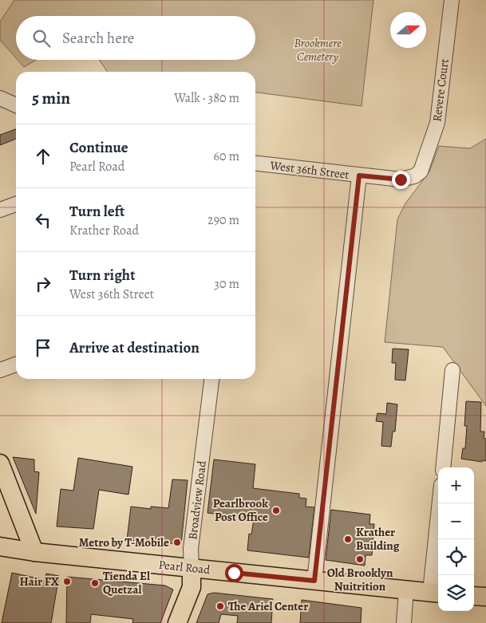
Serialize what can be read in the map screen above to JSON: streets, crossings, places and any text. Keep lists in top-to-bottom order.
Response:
{
  "streets": {
    "main road": ["Broadview Road", "Pearl Road"],
    "street": ["Revere Court", "West 36th Street"]
  },
  "crossings": [
    ["Revere Court", "West 36th Street"],
    ["Broadview Road", "Pearl Road"]
  ],
  "parks": ["Brookmere Cemetery"],
  "places": [
    "Pearlbrook Post Office",
    "Krather Building",
    "Metro by T-Mobile",
    "Old Brooklyn Nuitrition",
    "Hair FX",
    "Tienda El Quetzal",
    "The Ariel Center"
  ],
  "north": "right",
  "page": {
    "search": "Search here",
    "heading": ["5 min", "Walk · 380 m"],
    "list": [
      ["Continue", "Pearl Road", "60 m"],
      ["Turn left", "Krather Road", "290 m"],
      ["Turn right", "West 36th Street", "30 m"],
      "Arrive at destination"
    ],
    "map_buttons": ["+", "−"]
  }
}
